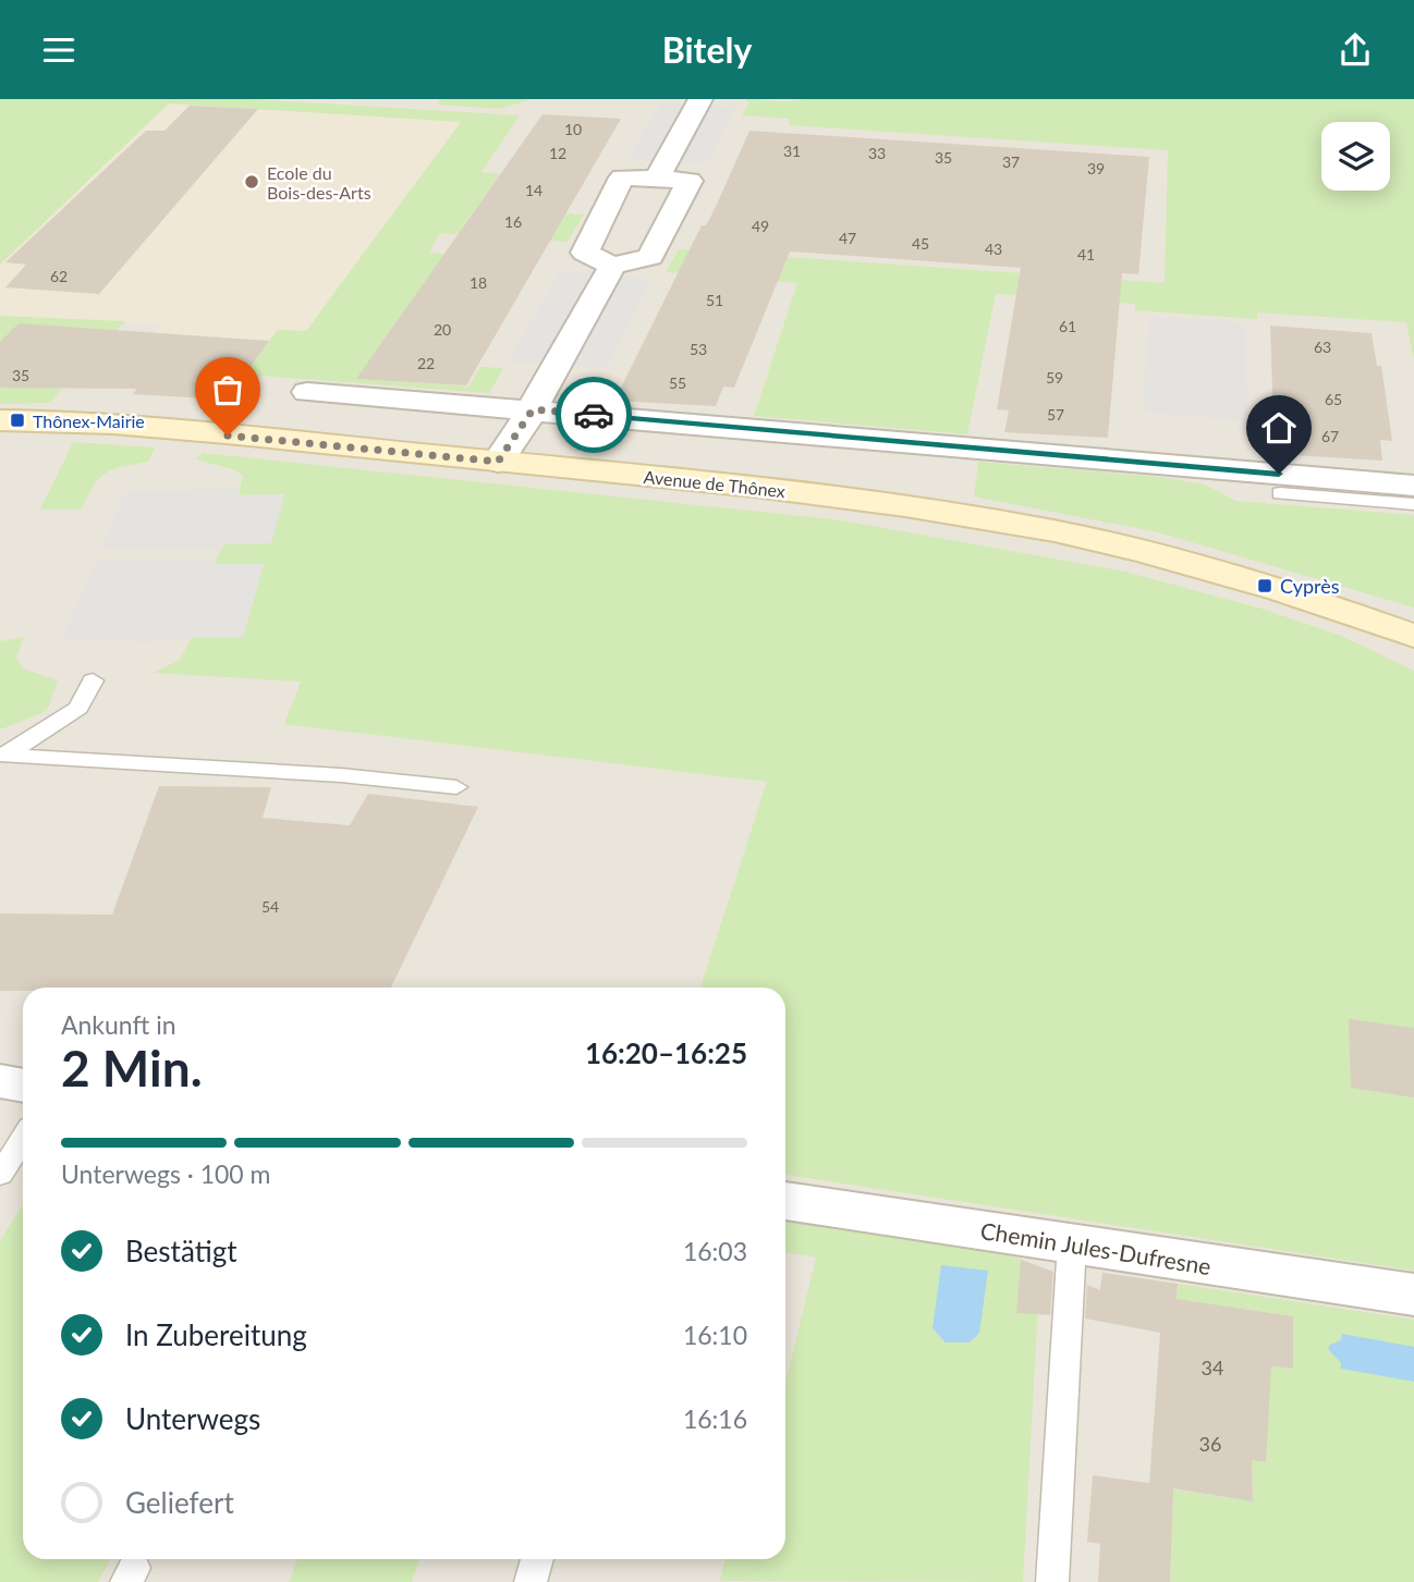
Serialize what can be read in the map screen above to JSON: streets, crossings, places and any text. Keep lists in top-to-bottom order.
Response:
{
  "streets": {
    "main road": ["Avenue de Thônex"],
    "street": ["Chemin Jules-Dufresne"]
  },
  "places": {
    "other": ["Ecole du Bois-des-Arts"],
    "transit": ["Thônex-Mairie", "Cyprès"]
  },
  "house_numbers": [
    "10",
    "31",
    "12",
    "33",
    "35",
    "37",
    "39",
    "14",
    "16",
    "49",
    "47",
    "45",
    "43",
    "41",
    "62",
    "18",
    "51",
    "61",
    "20",
    "63",
    "53",
    "22",
    "35",
    "59",
    "55",
    "65",
    "57",
    "67",
    "54",
    "34",
    "36"
  ],
  "page": {
    "header": "Bitely",
    "heading": ["2 Min.", "Ankunft in", "16:20–16:25"],
    "bar": "Unterwegs · 100 m",
    "list": [
      ["Bestätigt", "16:03"],
      ["In Zubereitung", "16:10"],
      ["Unterwegs", "16:16"],
      "Geliefert"
    ]
  }
}
